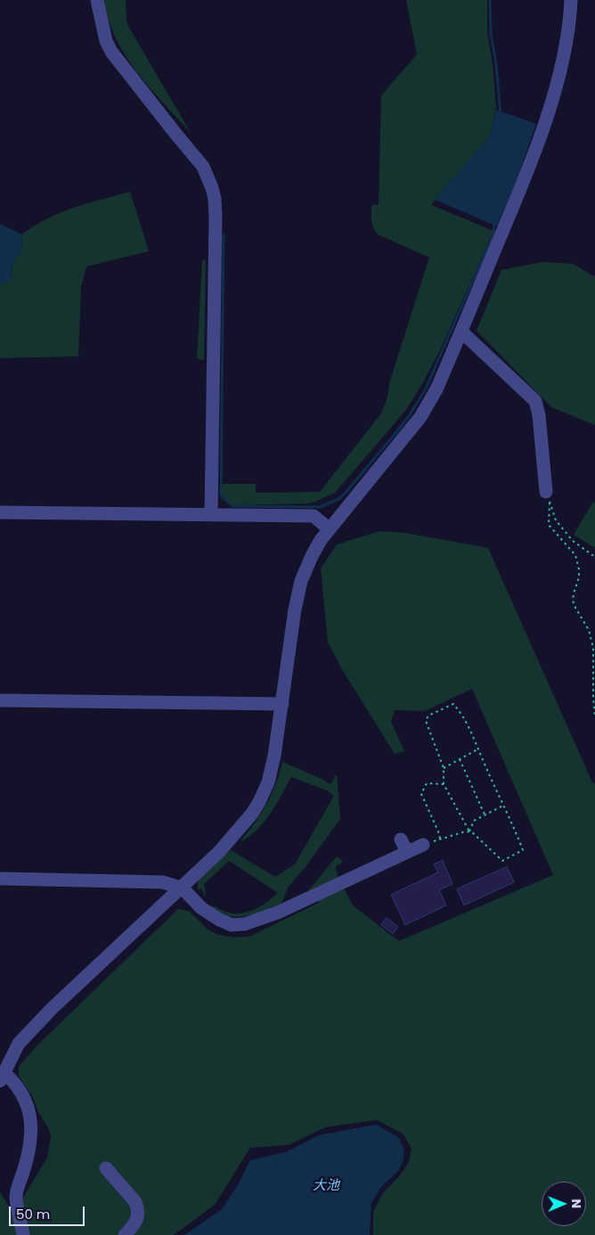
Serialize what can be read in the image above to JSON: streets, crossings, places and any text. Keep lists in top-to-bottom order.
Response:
{
  "water": ["大池"],
  "scale_bar": "50 m",
  "north": "right"
}
